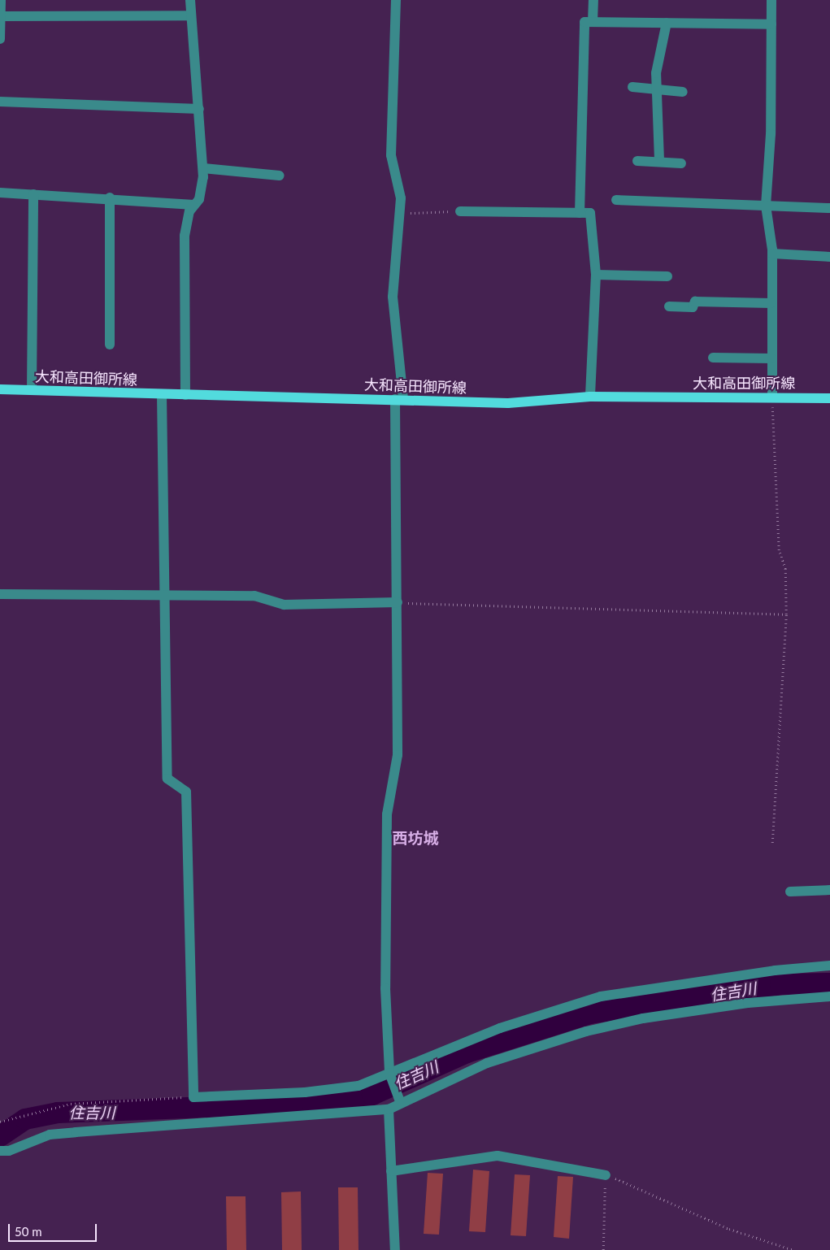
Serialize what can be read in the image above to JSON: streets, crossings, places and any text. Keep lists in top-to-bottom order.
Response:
{
  "streets": {
    "main road": ["大和高田御所線"]
  },
  "districts": ["西坊城"],
  "water": ["住吉川"],
  "scale_bar": "50 m"
}
